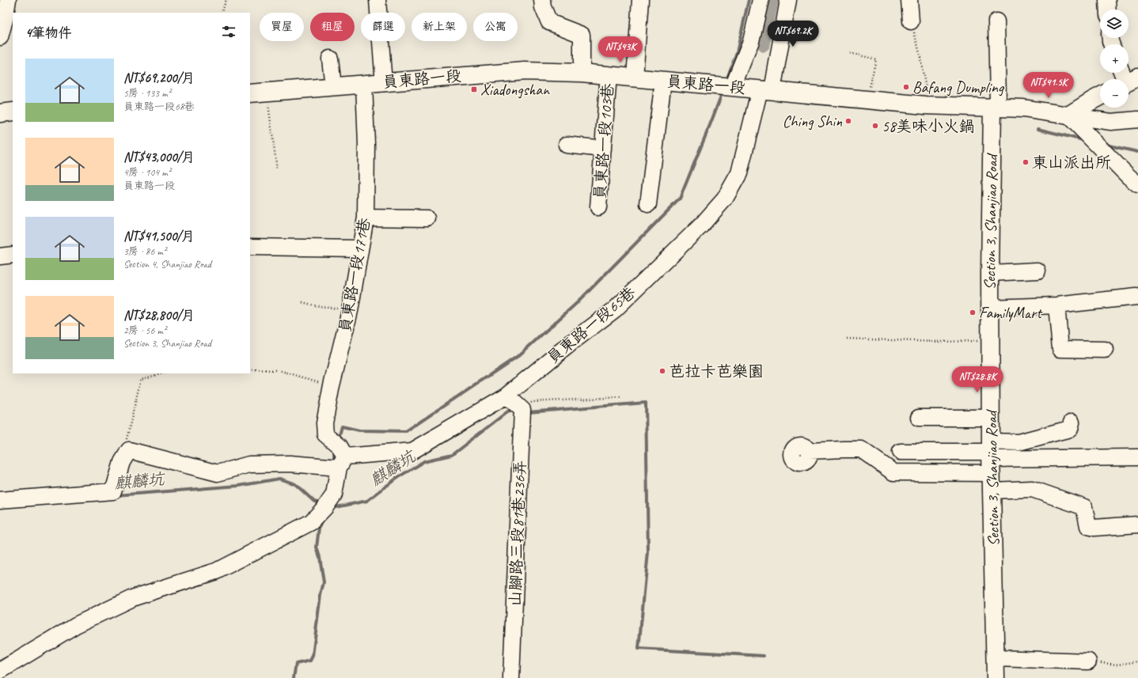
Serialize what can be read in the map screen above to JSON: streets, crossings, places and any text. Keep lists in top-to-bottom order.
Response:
{
  "streets": {
    "main road": ["員東路一段", "Section 3, Shanjiao Road"],
    "street": [
      "員東路一段103巷",
      "員東路一段171巷",
      "員東路一段65巷",
      "山腳路三段81巷236弄"
    ]
  },
  "crossings": [
    ["員東路一段", "員東路一段103巷"],
    ["員東路一段", "Section 3, Shanjiao Road"],
    ["員東路一段", "員東路一段171巷"],
    ["員東路一段", "員東路一段65巷"],
    ["員東路一段171巷", "員東路一段65巷"]
  ],
  "water": ["麒麟坑"],
  "places": {
    "other": [
      "Bafang Dumpling",
      "Ching Shin",
      "58美味小火鍋",
      "東山派出所",
      "FamilyMart",
      "芭拉卡芭樂園"
    ],
    "transit": ["Xiadongshan"]
  },
  "page": {
    "map_buttons": ["+", "−"],
    "chip": [
      "買屋",
      "租屋",
      "篩選",
      "新上架",
      "公寓"
    ],
    "heading": "4筆物件",
    "price": [
      "NT$69.2K",
      "NT$43K",
      "NT$41.5K",
      "NT$28.8K"
    ],
    "list": [
      {
        "name": "NT$69,200/月",
        "note": "5房 · 133 m² · 員東路一段68巷"
      },
      {
        "name": "NT$43,000/月",
        "note": "4房 · 104 m² · 員東路一段"
      },
      {
        "name": "NT$41,500/月",
        "note": "3房 · 86 m² · Section 4, Shanjiao Road"
      },
      {
        "name": "NT$28,800/月",
        "note": "2房 · 56 m² · Section 3, Shanjiao Road"
      }
    ]
  }
}
